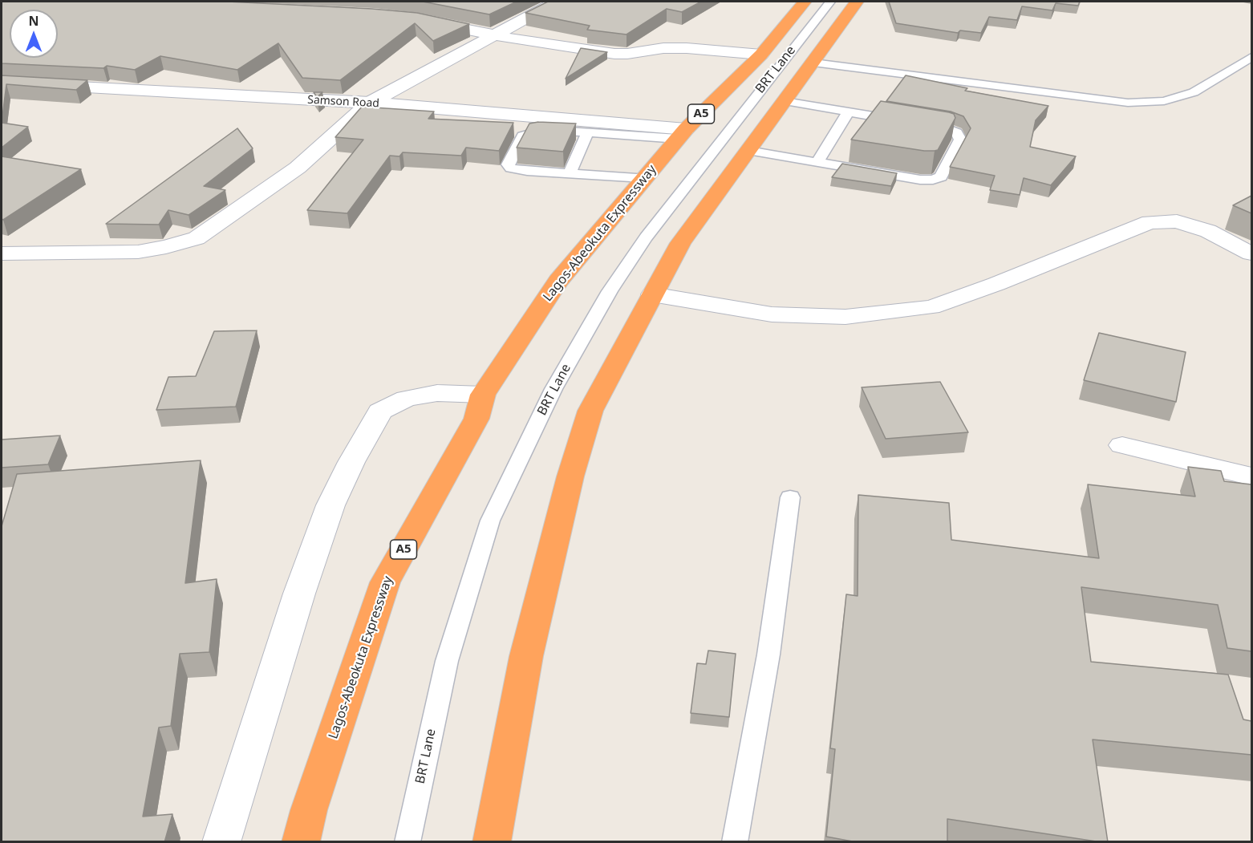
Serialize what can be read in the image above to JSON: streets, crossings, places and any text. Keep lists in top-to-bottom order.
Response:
{
  "streets": {
    "highway": ["A5", "Lagos-Abeokuta Expressway"],
    "street": ["Samson Road"],
    "lane": ["BRT Lane"]
  },
  "crossings": [
    ["Samson Road", "Lagos-Abeokuta Expressway"]
  ],
  "north": "top"
}
